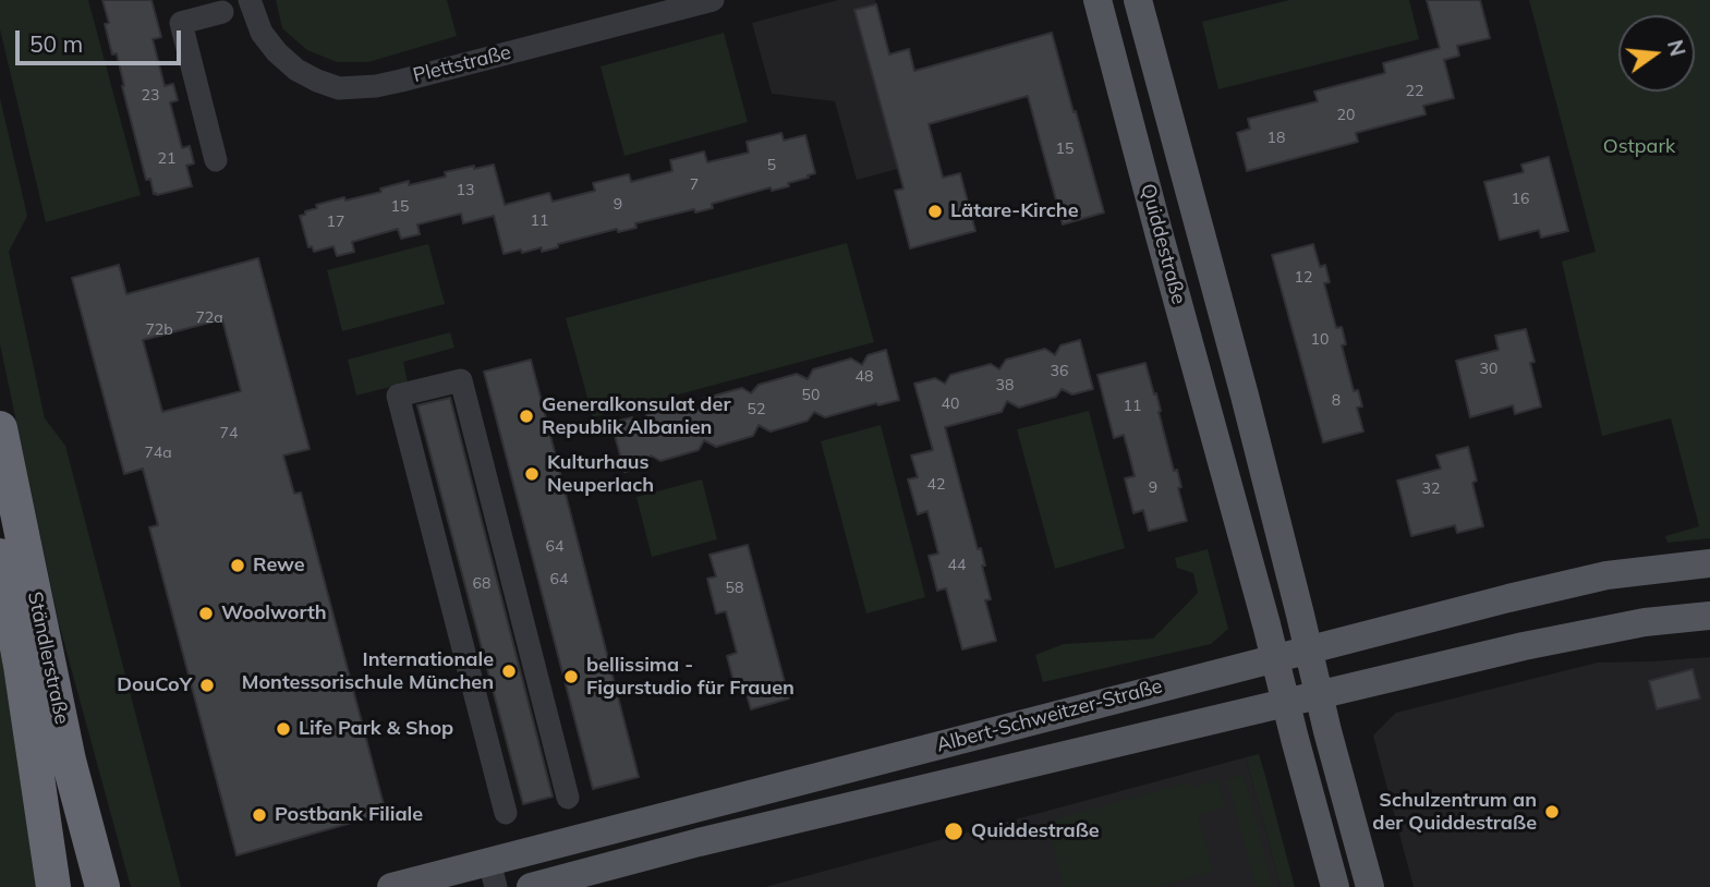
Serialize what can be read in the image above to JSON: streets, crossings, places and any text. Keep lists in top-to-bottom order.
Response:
{
  "streets": {
    "highway": ["Ständlerstraße"],
    "main road": ["Quiddestraße", "Albert-Schweitzer-Straße"],
    "street": ["Plettstraße"]
  },
  "crossings": [
    ["Quiddestraße", "Albert-Schweitzer-Straße"]
  ],
  "parks": ["Ostpark"],
  "places": [
    "Lätare-Kirche",
    "Generalkonsulat der Republik Albanien",
    "Kulturhaus Neuperlach",
    "Rewe",
    "Woolworth",
    "Internationale Montessorischule München",
    "bellissima - Figurstudio für Frauen",
    "DouCoY",
    "Life Park & Shop",
    "Schulzentrum an der Quiddestraße",
    "Postbank Filiale",
    "Quiddestraße"
  ],
  "house_numbers": [
    "22",
    "23",
    "20",
    "18",
    "15",
    "21",
    "5",
    "7",
    "13",
    "16",
    "9",
    "15",
    "11",
    "17",
    "12",
    "72a",
    "72b",
    "10",
    "30",
    "36",
    "48",
    "38",
    "50",
    "8",
    "40",
    "11",
    "52",
    "74",
    "74a",
    "42",
    "9",
    "32",
    "64",
    "44",
    "64",
    "68",
    "58"
  ],
  "scale_bar": "50 m",
  "north": "right"
}
